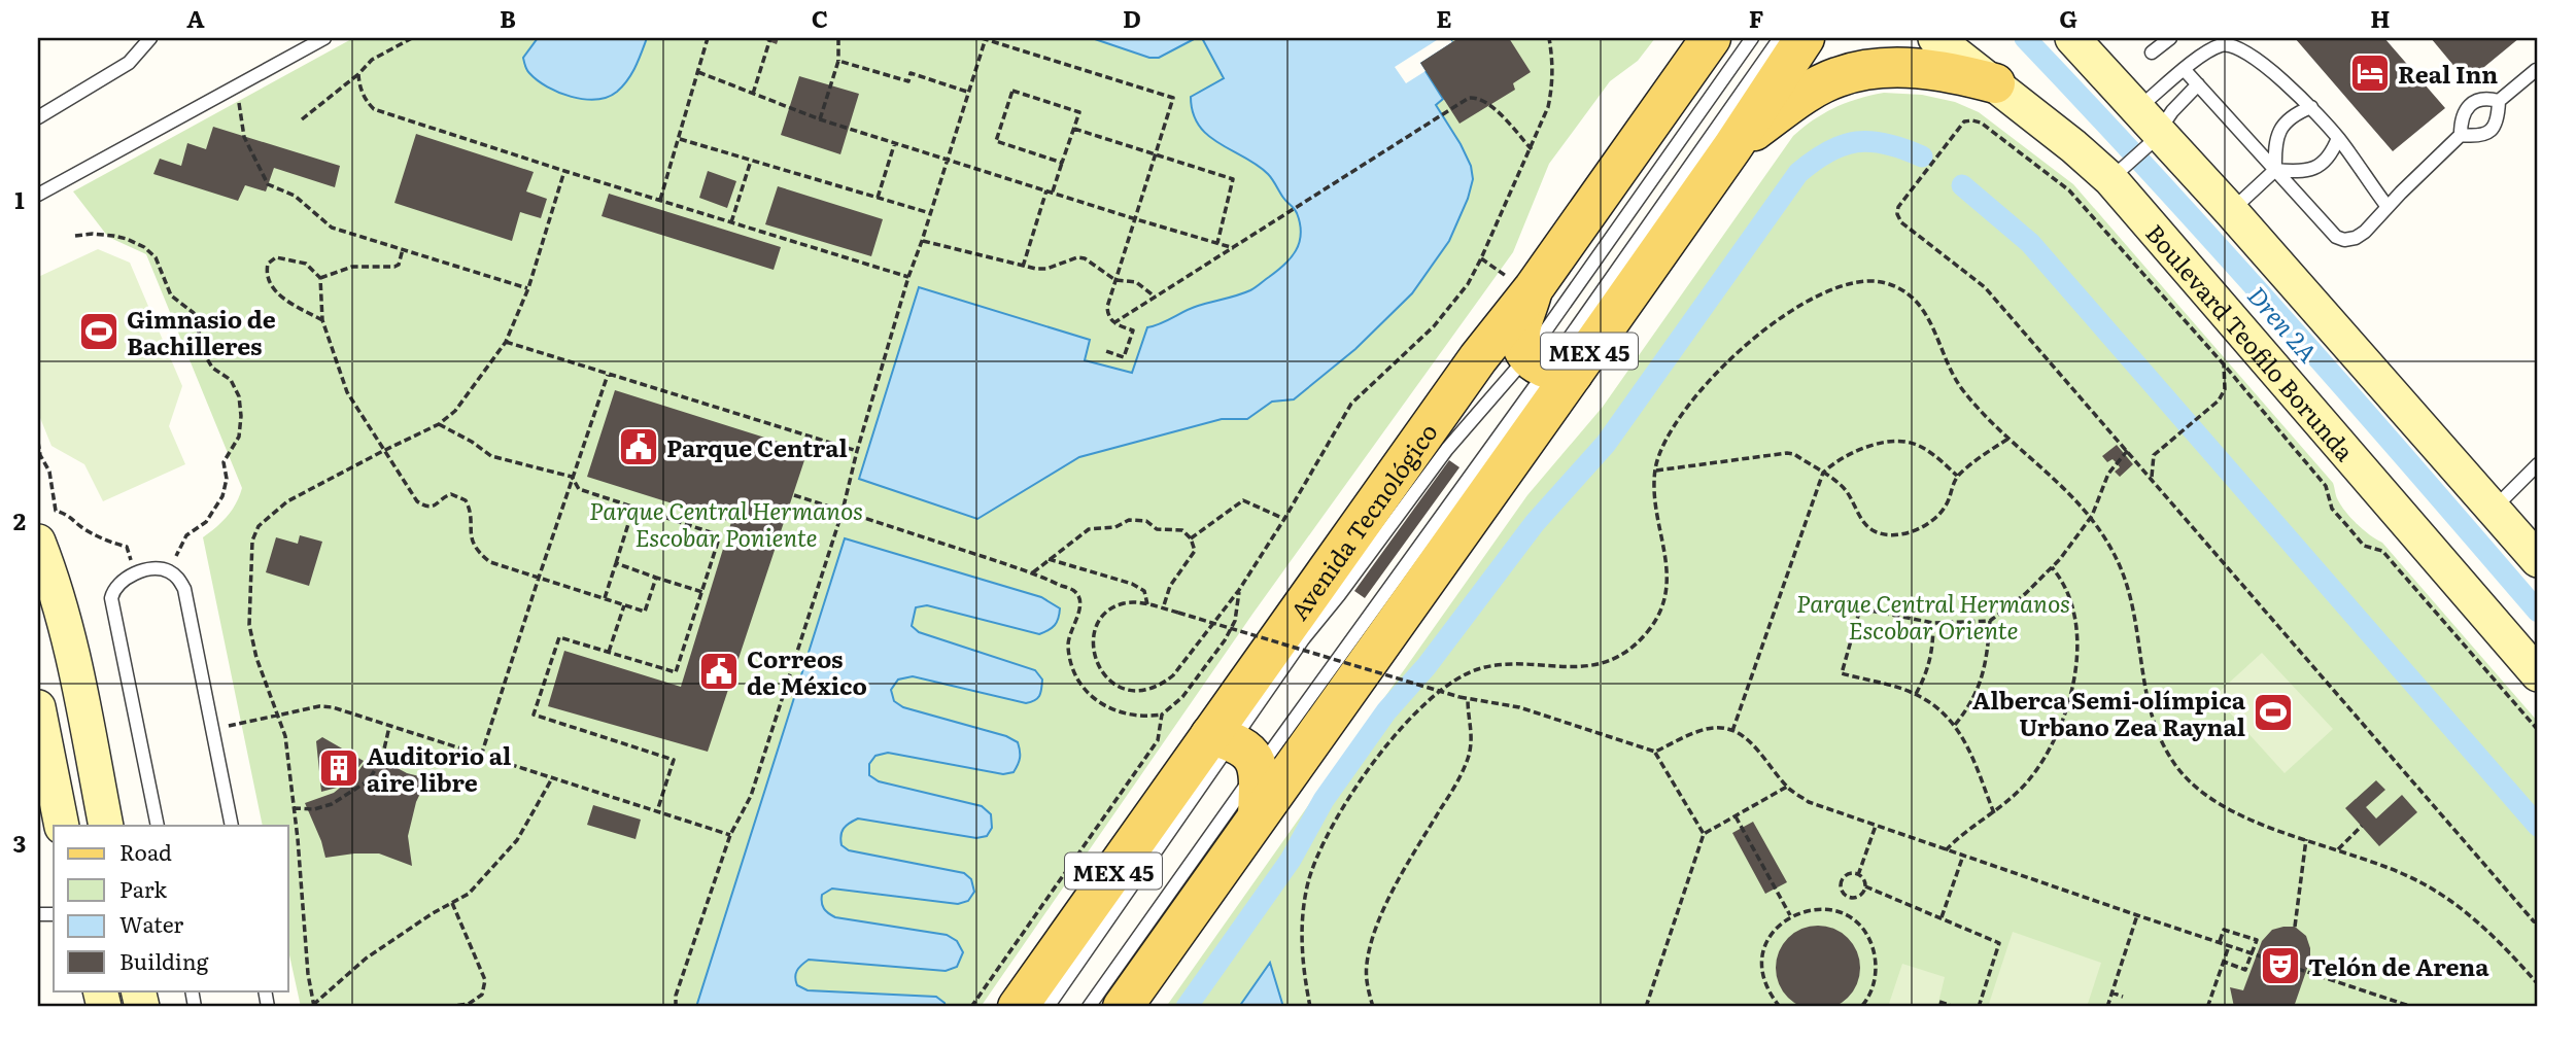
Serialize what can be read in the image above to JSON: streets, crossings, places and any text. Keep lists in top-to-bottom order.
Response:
{
  "streets": {
    "main road": ["Boulevard Teofilo Borunda", "MEX 45", "Avenida Tecnológico"]
  },
  "water": ["Dren 2A"],
  "parks": ["Parque Central Hermanos Escobar Poniente", "Parque Central Hermanos Escobar Oriente"],
  "places": {
    "hotel": ["Real Inn"],
    "sports": ["Gimnasio de Bachilleres", "Alberca Semi-olímpica Urbano Zea Raynal"],
    "public building": ["Parque Central", "Correos de México"],
    "building": ["Auditorio al aire libre"],
    "theatre": ["Telón de Arena"]
  },
  "legend": [
    "Road",
    "Park",
    "Water",
    "Building"
  ],
  "grid": {
    "columns": [
      "A",
      "B",
      "C",
      "D",
      "E",
      "F",
      "G",
      "H"
    ],
    "rows": ["1", "2", "3"]
  }
}
